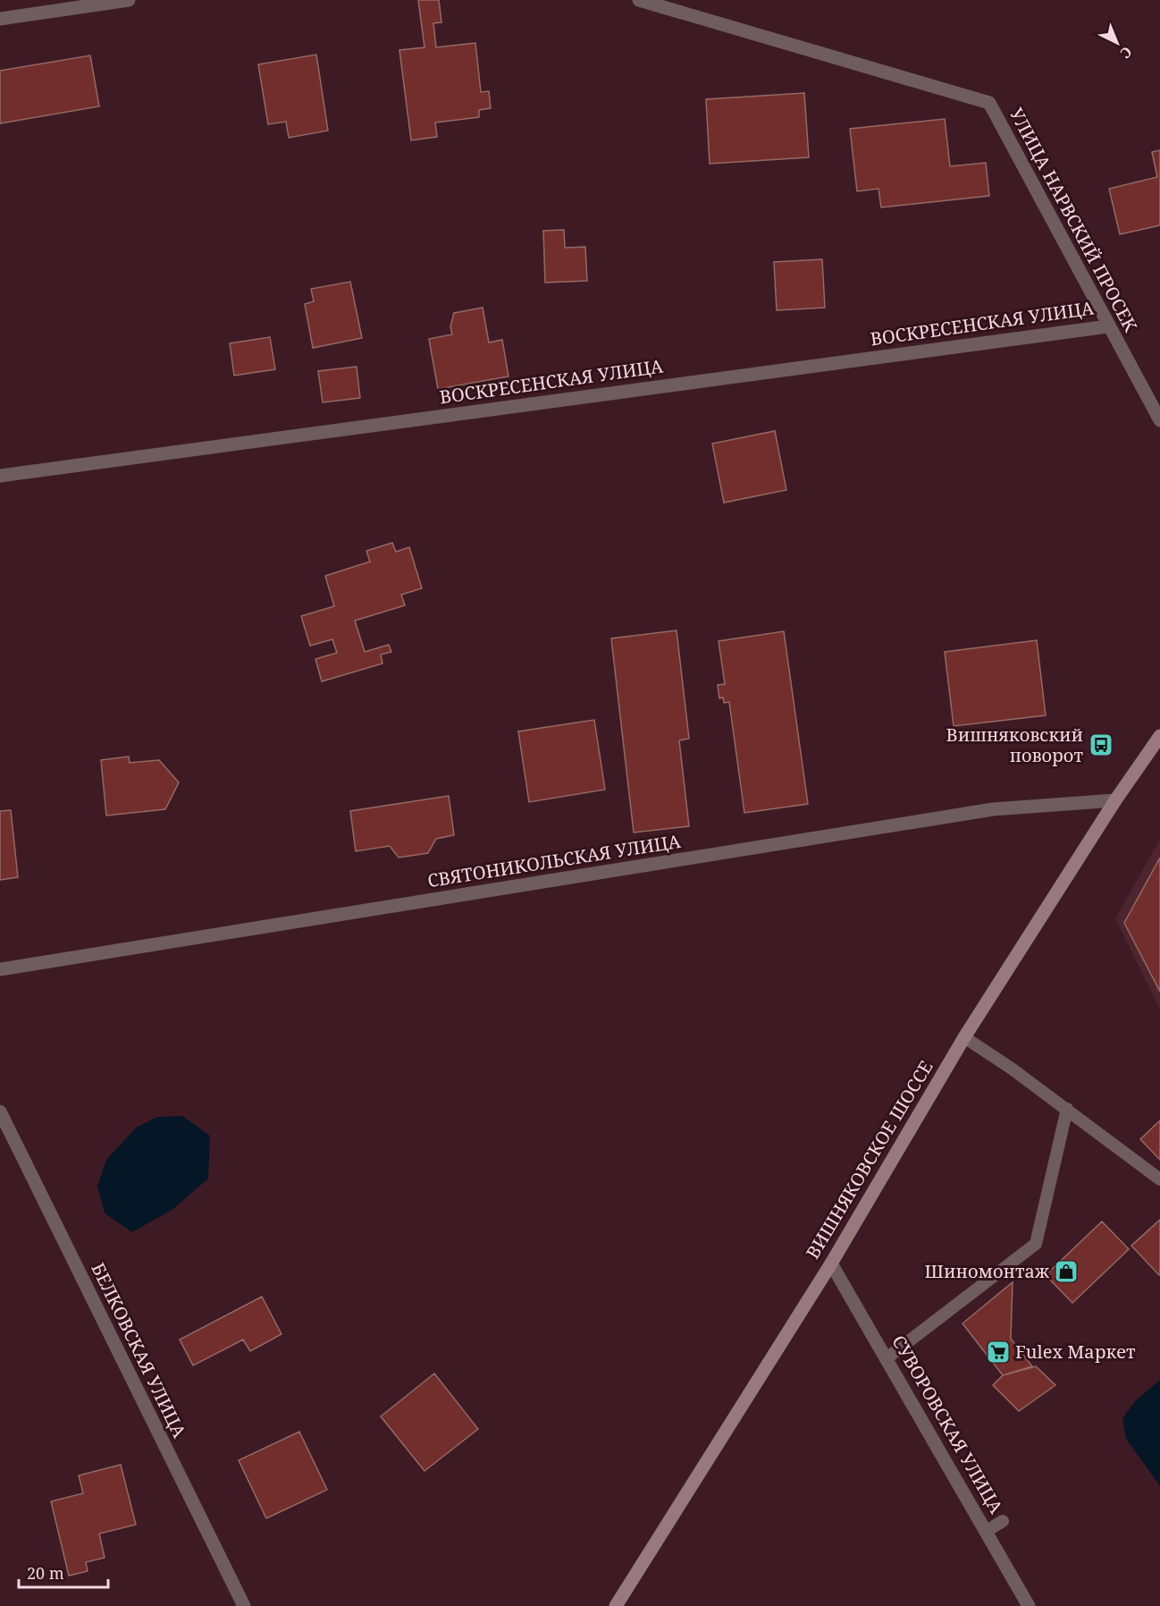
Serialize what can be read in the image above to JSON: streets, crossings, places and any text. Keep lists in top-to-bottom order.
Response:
{
  "streets": {
    "street": [
      "УЛИЦА НАРВСКИЙ ПРОСЕК",
      "ВОСКРЕСЕНСКАЯ УЛИЦА",
      "СВЯТОНИКОЛЬСКАЯ УЛИЦА",
      "ВИШНЯКОВСКОЕ ШОССЕ",
      "БЕЛКОВСКАЯ УЛИЦА",
      "СУВОРОВСКАЯ УЛИЦА"
    ]
  },
  "crossings": [
    ["УЛИЦА НАРВСКИЙ ПРОСЕК", "ВОСКРЕСЕНСКАЯ УЛИЦА"],
    ["СВЯТОНИКОЛЬСКАЯ УЛИЦА", "ВИШНЯКОВСКОЕ ШОССЕ"],
    ["ВИШНЯКОВСКОЕ ШОССЕ", "СУВОРОВСКАЯ УЛИЦА"]
  ],
  "places": {
    "bus stop": ["Вишняковский поворот"],
    "shop": ["Шиномонтаж"],
    "supermarket": ["Fulex Маркет"]
  },
  "scale_bar": "20 m",
  "north": "bottom right"
}
